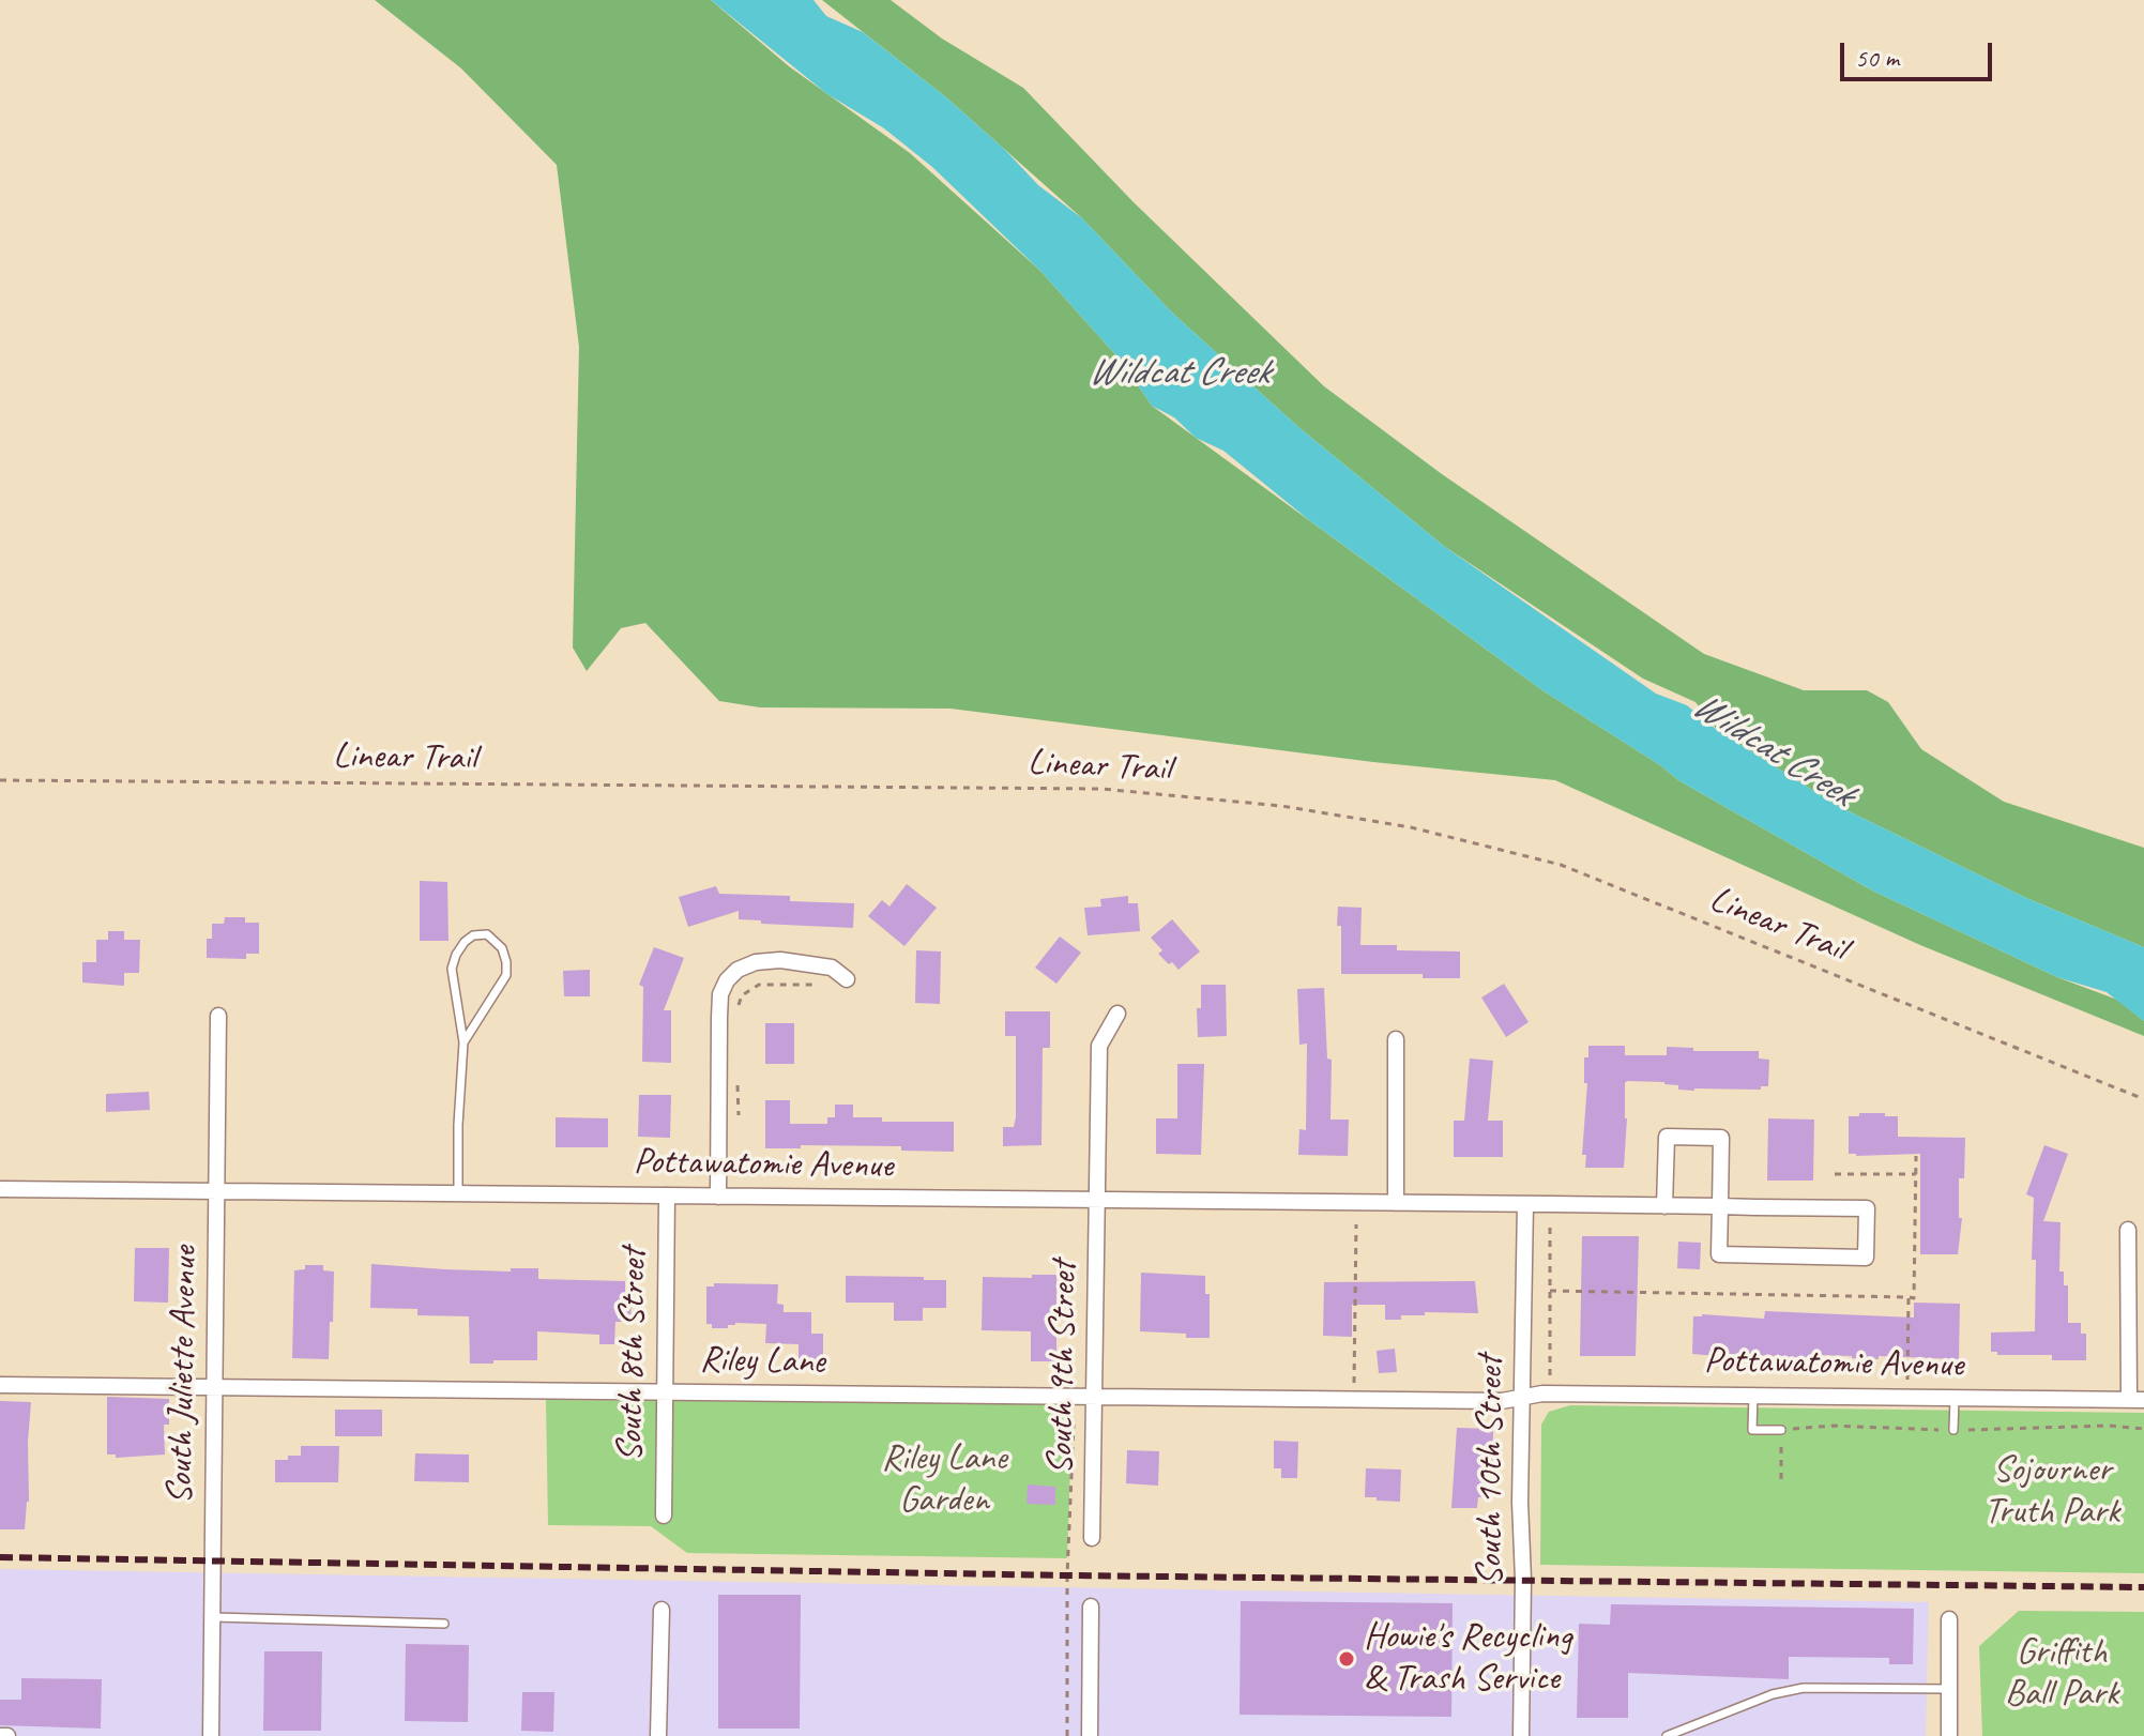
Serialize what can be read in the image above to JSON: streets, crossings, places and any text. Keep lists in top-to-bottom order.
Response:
{
  "streets": {
    "street": [
      "Pottawatomie Avenue",
      "South 8th Street",
      "Riley Lane",
      "South 9th Street",
      "South Juliette Avenue",
      "South 10th Street"
    ],
    "path": ["Linear Trail"]
  },
  "crossings": [
    ["Pottawatomie Avenue", "South 8th Street"],
    ["Pottawatomie Avenue", "Riley Lane"],
    ["Pottawatomie Avenue", "South 9th Street"],
    ["Pottawatomie Avenue", "South Juliette Avenue"],
    ["Pottawatomie Avenue", "South 10th Street"],
    ["South 8th Street", "Riley Lane"],
    ["Riley Lane", "South 9th Street"],
    ["Riley Lane", "South Juliette Avenue"],
    ["Riley Lane", "South 10th Street"]
  ],
  "water": ["Wildcat Creek"],
  "parks": ["Riley Lane Garden", "Sojourner Truth Park", "Griffith Ball Park"],
  "places": ["Howie's Recycling & Trash Service"],
  "scale_bar": "50 m"
}
